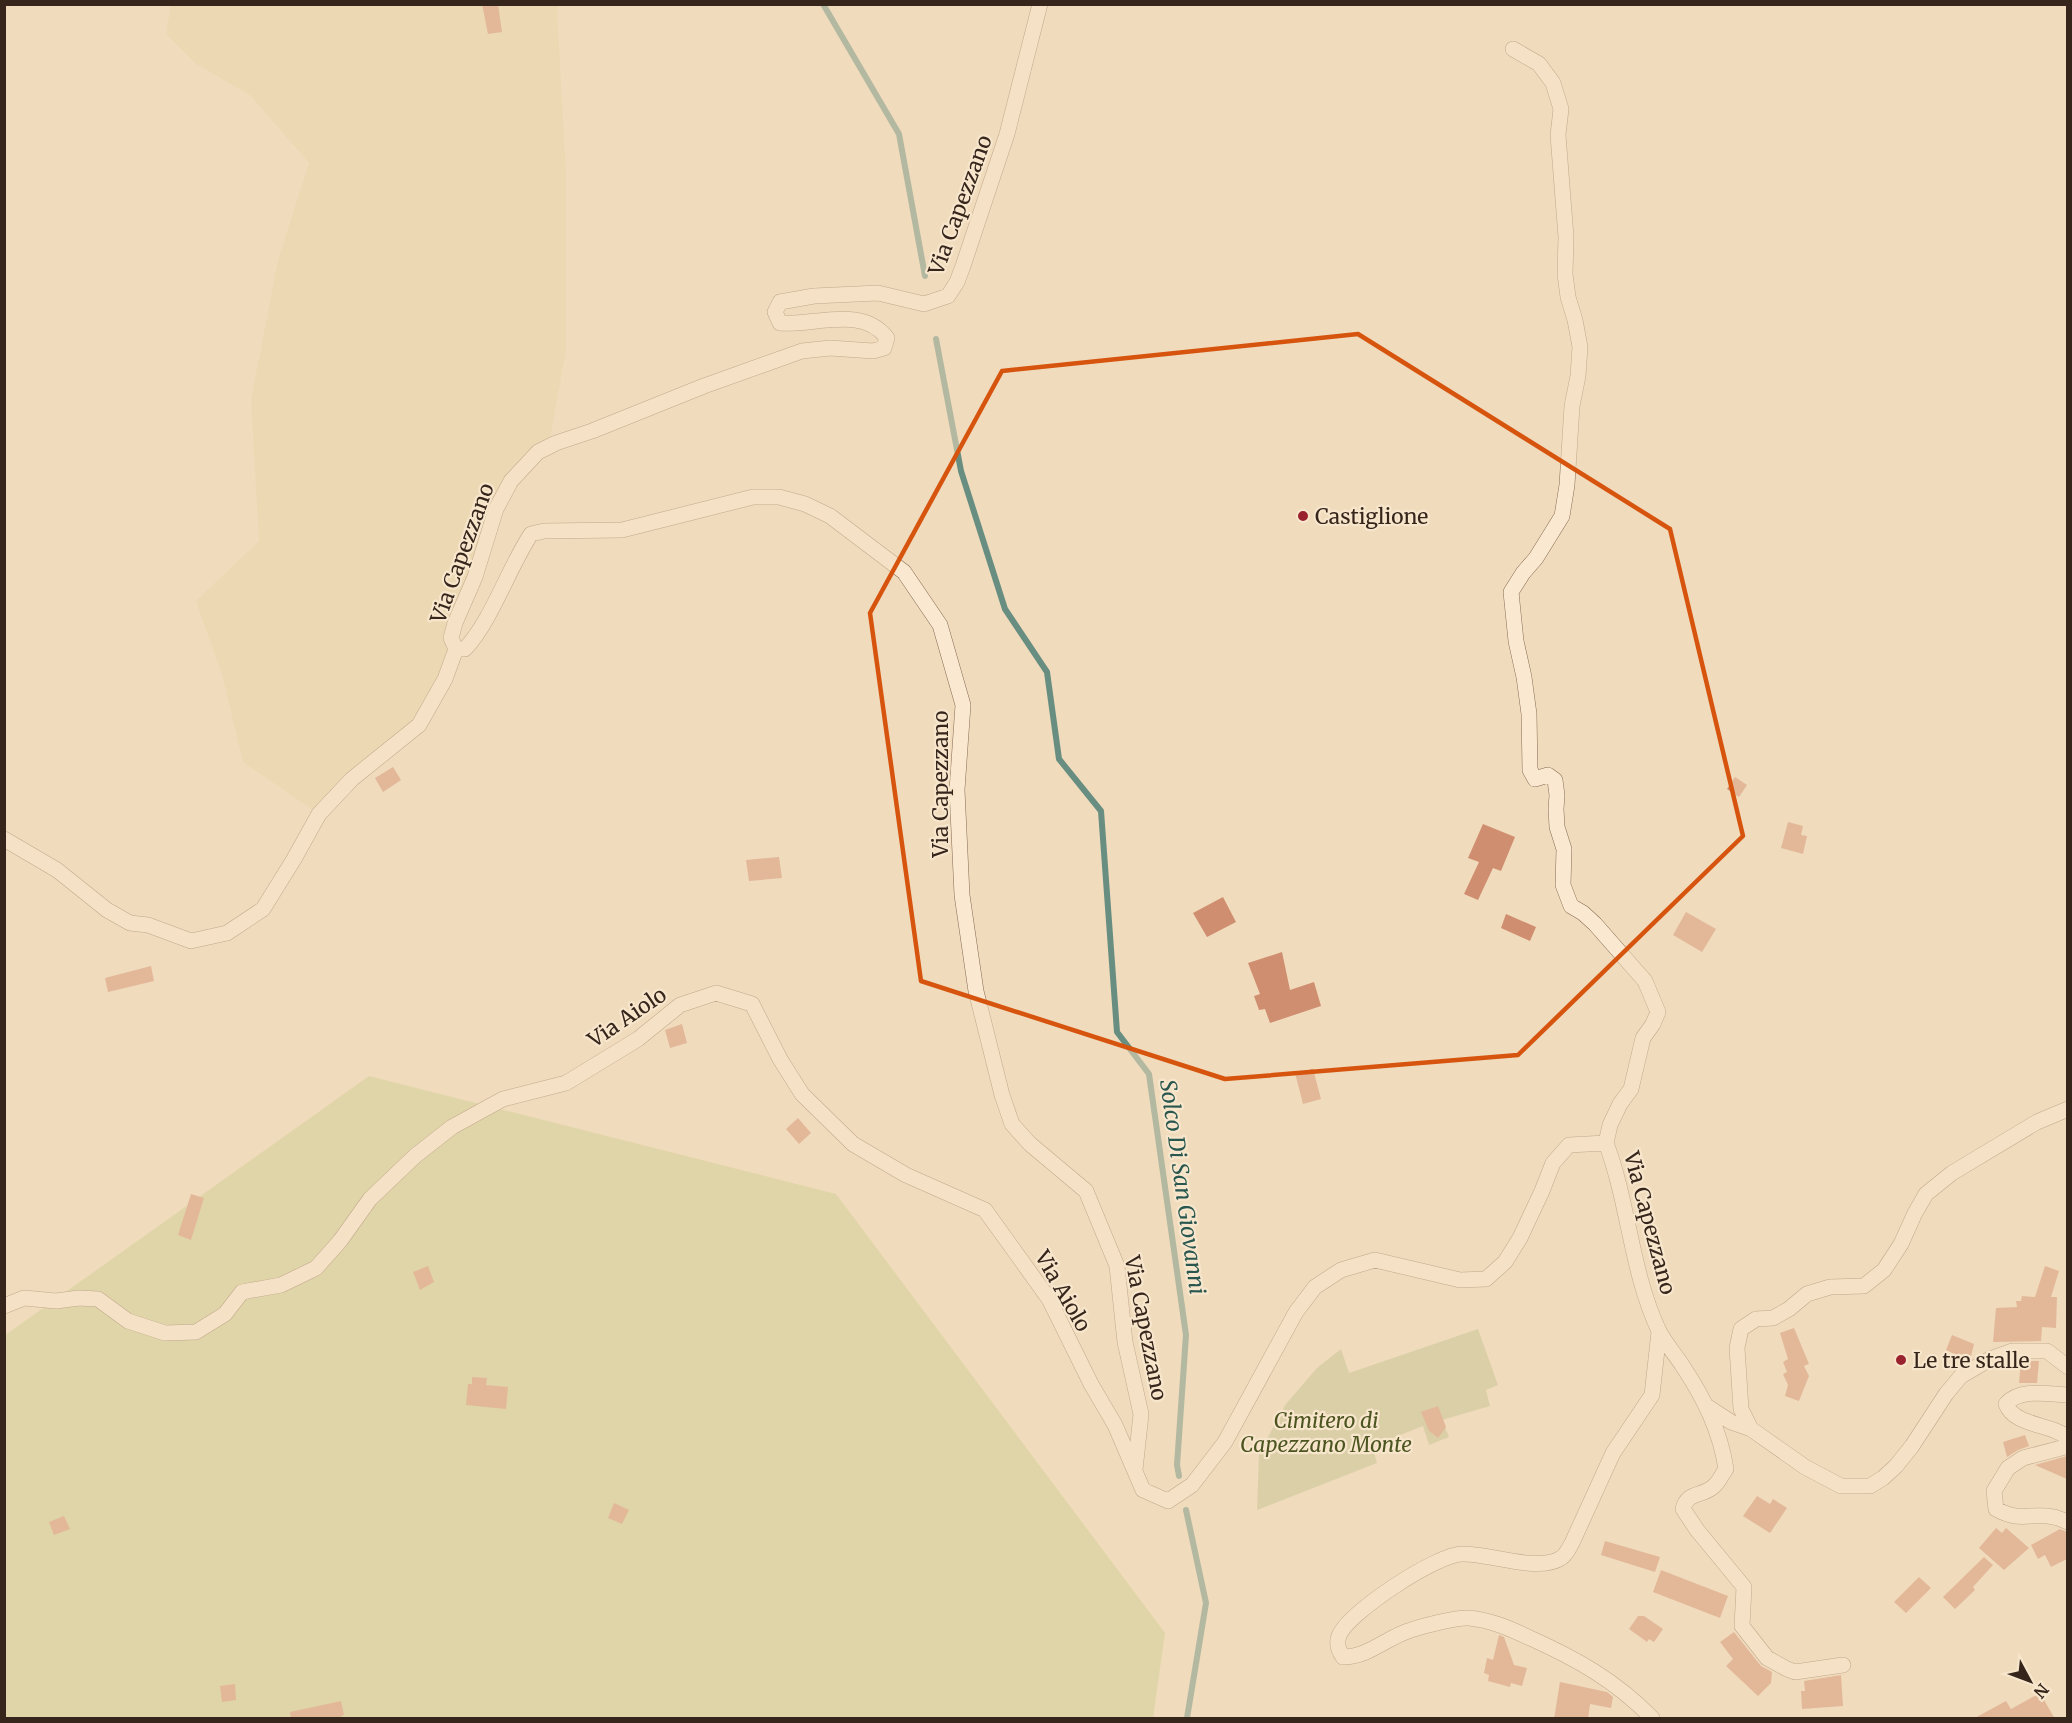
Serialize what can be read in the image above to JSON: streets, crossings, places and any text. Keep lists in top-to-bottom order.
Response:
{
  "streets": {
    "street": ["Via Capezzano", "Via Aiolo"]
  },
  "crossings": [
    ["Via Capezzano", "Via Aiolo"]
  ],
  "water": ["Solco Di San Giovanni"],
  "parks": ["Cimitero di Capezzano Monte"],
  "places": ["Castiglione", "Le tre stalle"],
  "north": "bottom right"
}
